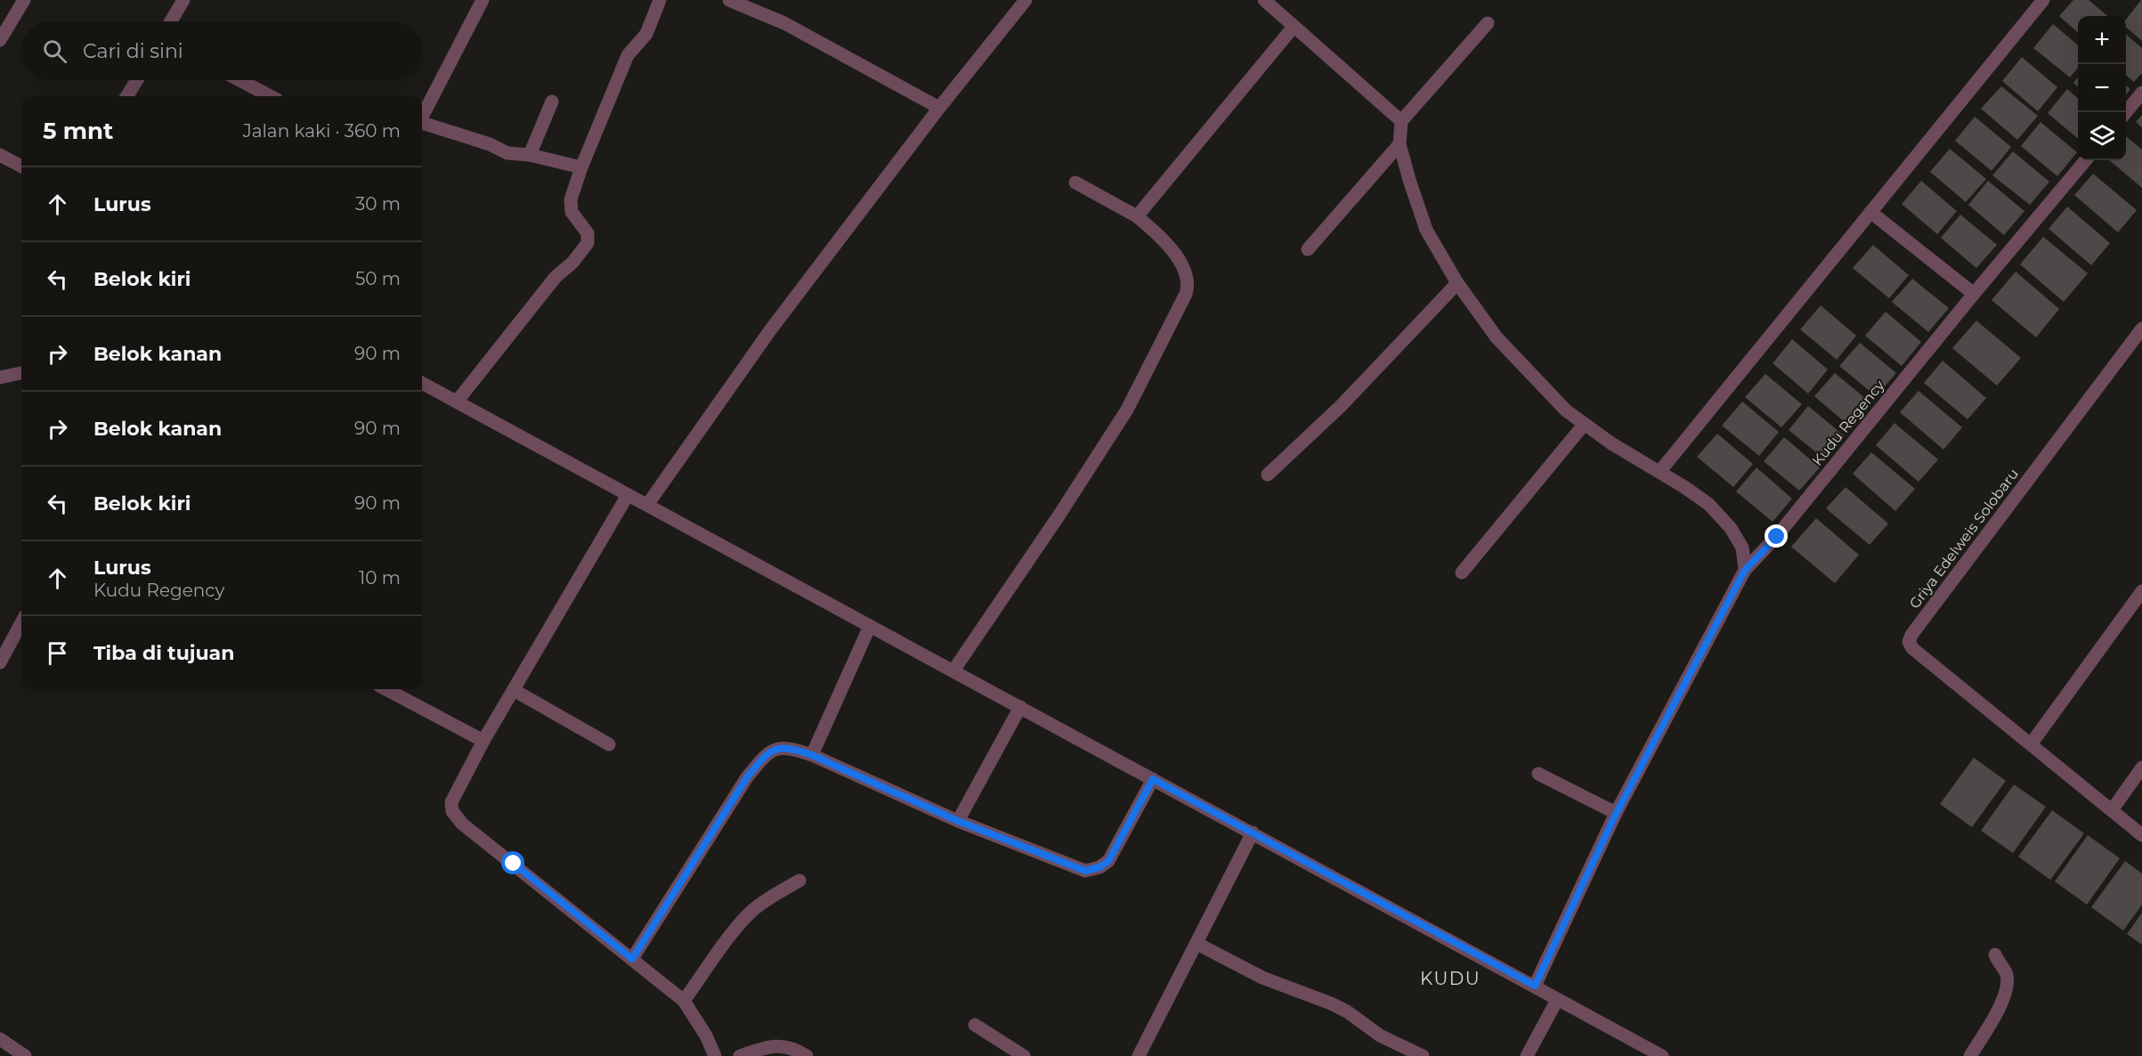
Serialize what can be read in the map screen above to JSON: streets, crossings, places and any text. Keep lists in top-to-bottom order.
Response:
{
  "streets": {
    "street": ["Kudu Regency", "Griya Edelweis Solobaru"]
  },
  "districts": ["KUDU"],
  "page": {
    "map_buttons": ["+", "−"],
    "search": "Cari di sini",
    "heading": ["5 mnt", "Jalan kaki · 360 m"],
    "list": [
      ["Lurus", "30 m"],
      ["Belok kiri", "50 m"],
      ["Belok kanan", "90 m"],
      ["Belok kanan", "90 m"],
      ["Belok kiri", "90 m"],
      ["Lurus", "Kudu Regency", "10 m"],
      "Tiba di tujuan"
    ]
  }
}
